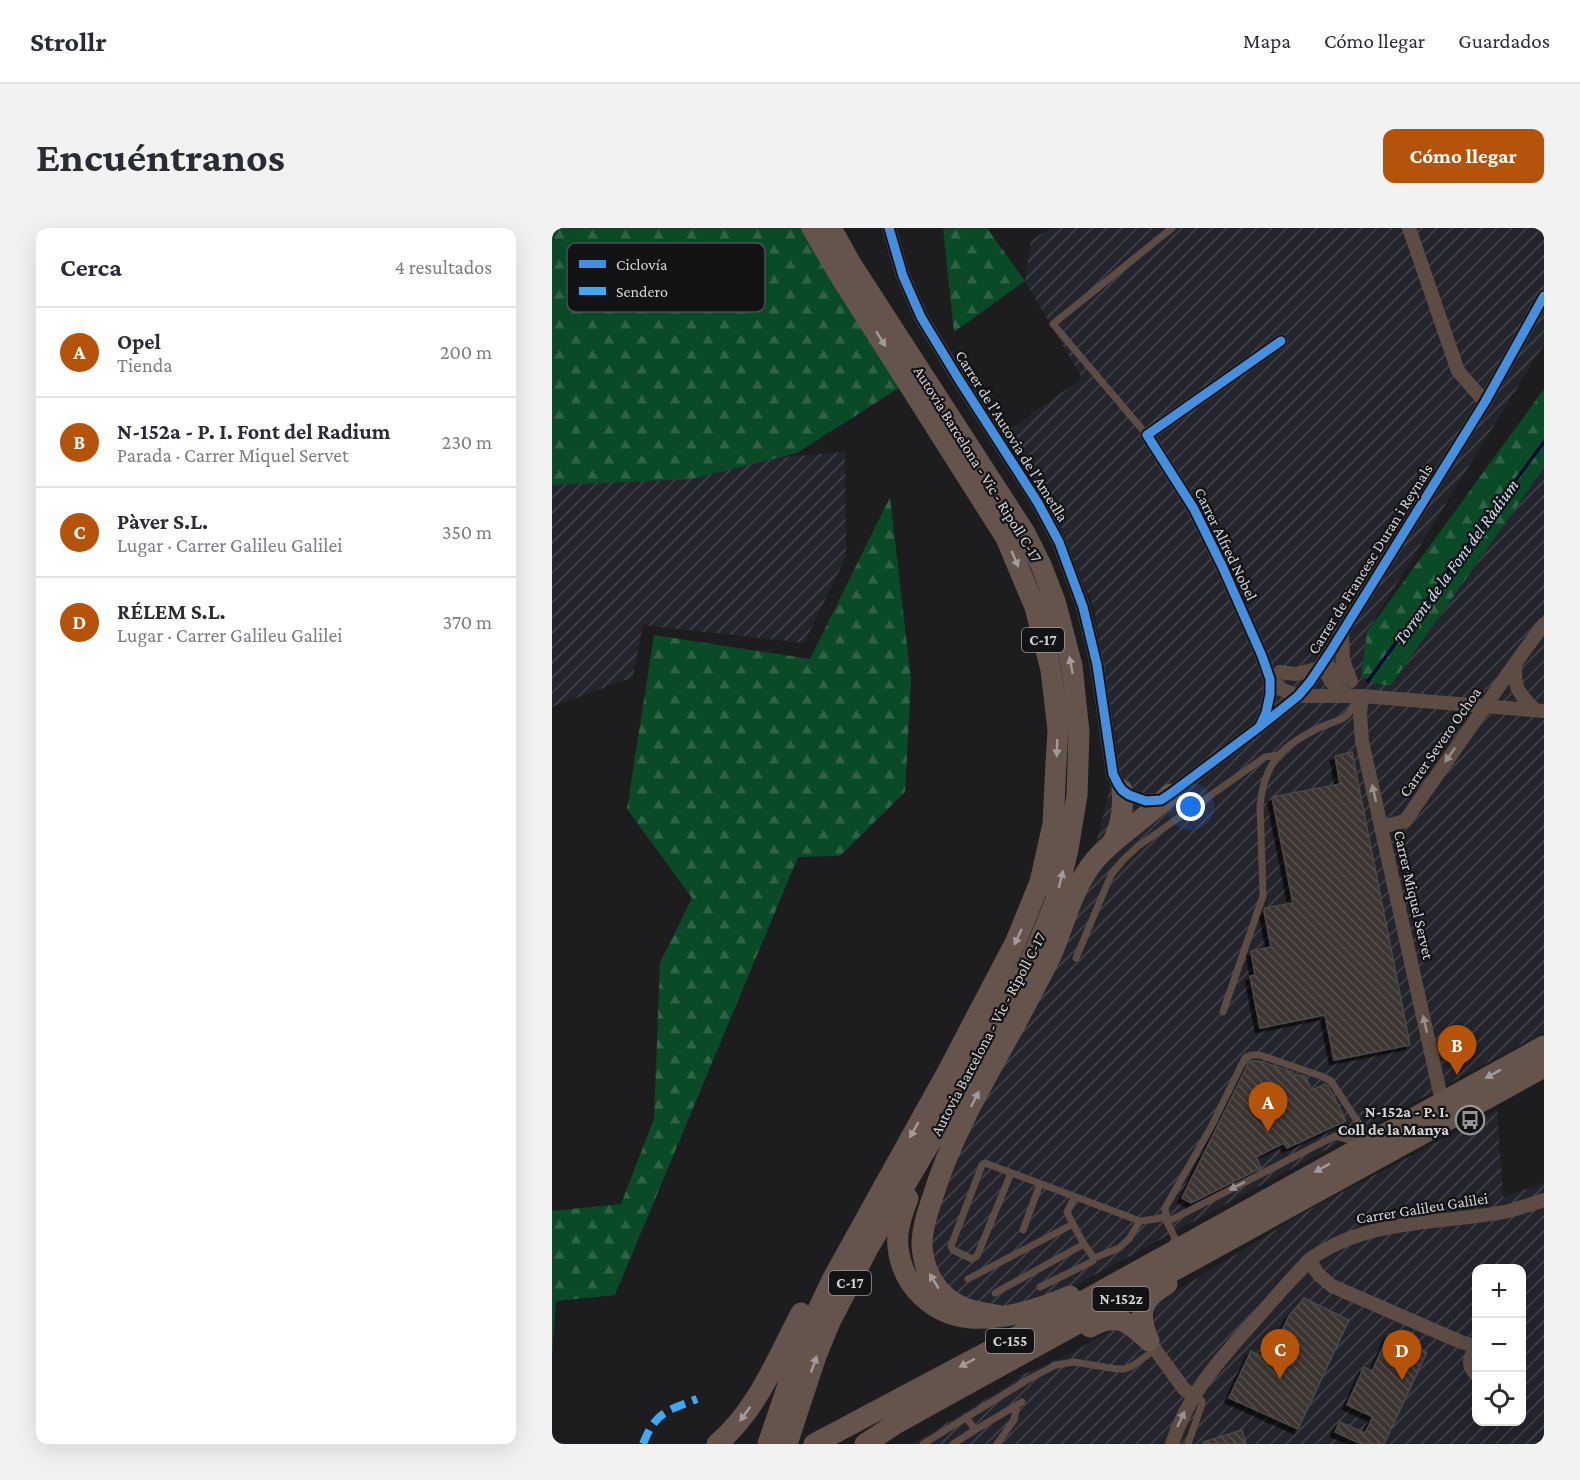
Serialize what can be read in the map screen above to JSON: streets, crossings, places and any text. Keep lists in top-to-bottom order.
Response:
{
  "streets": {
    "highway": [
      "Autovia Barcelona - Vic - Ripoll C-17",
      "C-17",
      "N-152z",
      "C-155"
    ],
    "street": [
      "Carrer de l'Autovia de l'Ametlla",
      "Carrer Alfred Nobel",
      "Carrer de Francesc Duran i Reynals",
      "Carrer Severo Ochoa",
      "Carrer Miquel Servet",
      "Carrer Galileu Galilei"
    ]
  },
  "crossings": [
    ["Carrer Alfred Nobel", "Carrer de Francesc Duran i Reynals"],
    ["Carrer Severo Ochoa", "Carrer Miquel Servet"]
  ],
  "one_way": ["Carrer Severo Ochoa", "Carrer Miquel Servet"],
  "water": ["Torrent de la Font del Ràdium"],
  "places": {
    "bus stop": ["N-152a - P. I. Coll de la Manya"]
  },
  "legend": ["Ciclovía", "Sendero"],
  "page": {
    "header": "Strollr",
    "nav": ["Mapa", "Cómo llegar", "Guardados"],
    "buttons": "Cómo llegar",
    "title": "Encuéntranos",
    "heading": ["Cerca", "4 resultados"],
    "list": [
      {
        "mark": "A",
        "name": "Opel",
        "note": "Tienda",
        "value": "200 m"
      },
      {
        "mark": "B",
        "name": "N-152a - P. I. Font del Radium",
        "note": "Parada · Carrer Miquel Servet",
        "value": "230 m"
      },
      {
        "mark": "C",
        "name": "Pàver S.L.",
        "note": "Lugar · Carrer Galileu Galilei",
        "value": "350 m"
      },
      {
        "mark": "D",
        "name": "RÉLEM S.L.",
        "note": "Lugar · Carrer Galileu Galilei",
        "value": "370 m"
      }
    ],
    "pins": [
      "B",
      "A",
      "C",
      "D"
    ],
    "map_buttons": ["+", "−"]
  }
}
